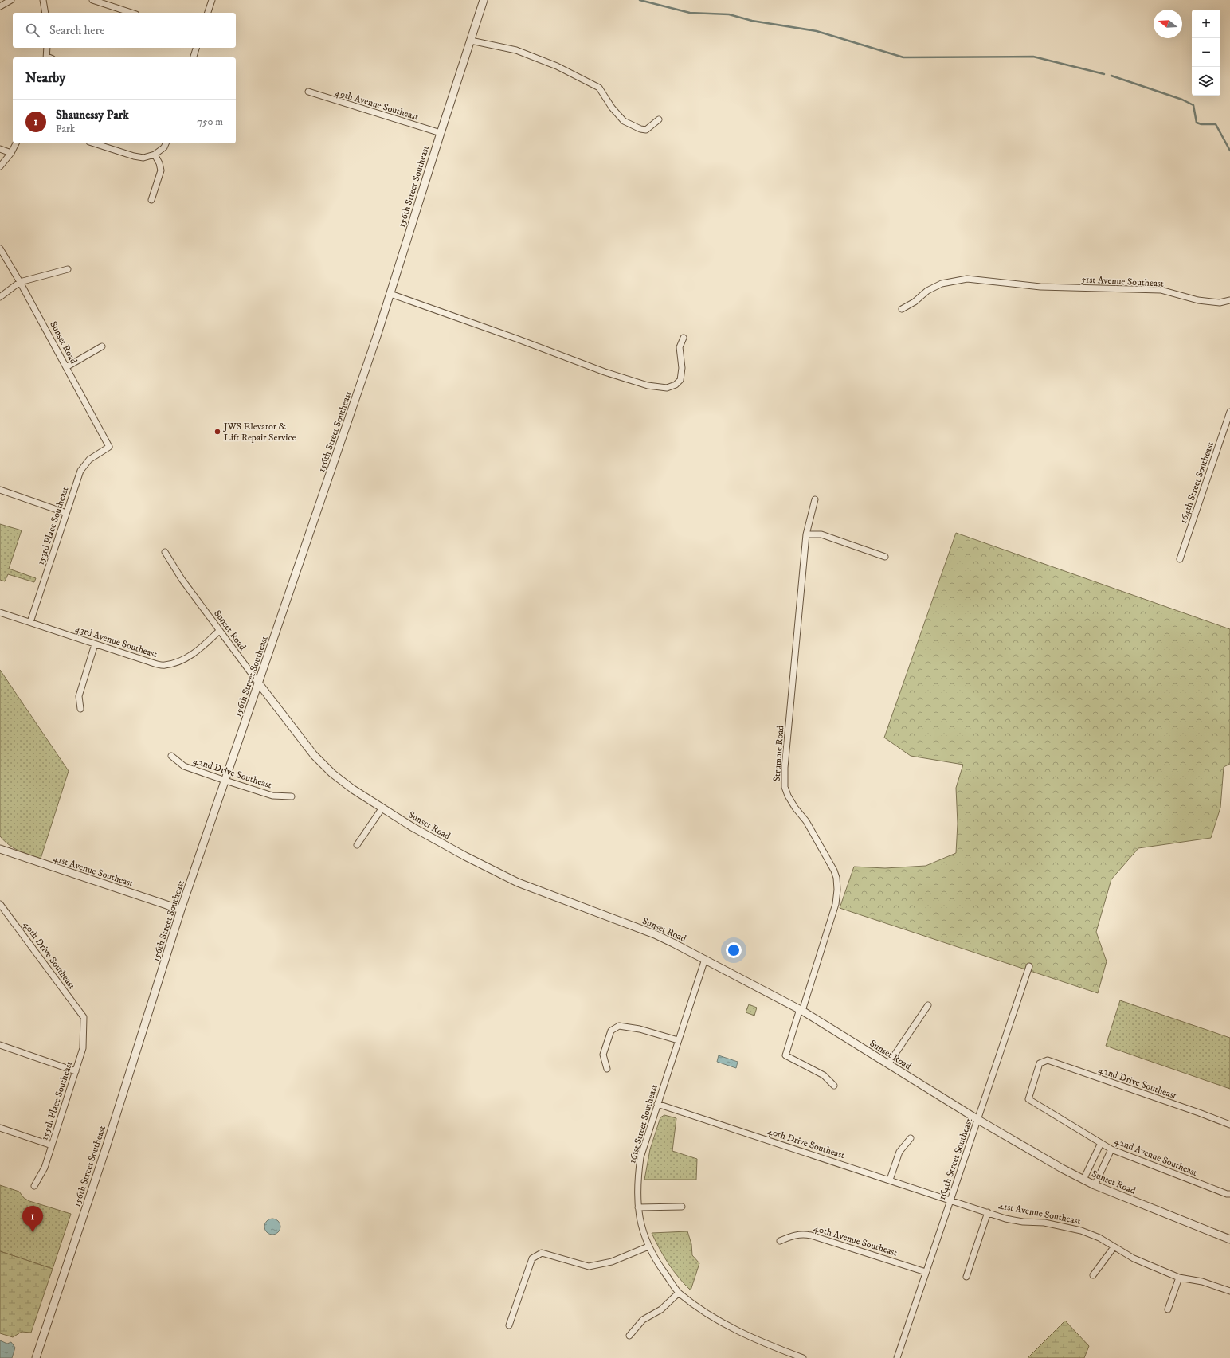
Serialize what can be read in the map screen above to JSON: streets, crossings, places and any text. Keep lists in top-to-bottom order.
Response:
{
  "streets": {
    "street": [
      "49th Avenue Southeast",
      "156th Street Southeast",
      "51st Avenue Southeast",
      "Sunset Road",
      "164th Street Southeast",
      "153rd Place Southeast",
      "43rd Avenue Southeast",
      "Strumme Road",
      "42nd Drive Southeast",
      "41st Avenue Southeast",
      "40th Drive Southeast",
      "155th Place Southeast",
      "161st Street Southeast",
      "42nd Avenue Southeast",
      "40th Avenue Southeast"
    ]
  },
  "crossings": [
    ["49th Avenue Southeast", "156th Street Southeast"],
    ["156th Street Southeast", "Sunset Road"],
    ["156th Street Southeast", "42nd Drive Southeast"],
    ["156th Street Southeast", "41st Avenue Southeast"],
    ["Sunset Road", "164th Street Southeast"],
    ["Sunset Road", "153rd Place Southeast"],
    ["Sunset Road", "43rd Avenue Southeast"],
    ["Sunset Road", "Strumme Road"],
    ["Sunset Road", "161st Street Southeast"],
    ["164th Street Southeast", "41st Avenue Southeast"],
    ["164th Street Southeast", "40th Drive Southeast"],
    ["164th Street Southeast", "40th Avenue Southeast"],
    ["153rd Place Southeast", "43rd Avenue Southeast"],
    ["42nd Drive Southeast", "42nd Avenue Southeast"],
    ["41st Avenue Southeast", "40th Drive Southeast"],
    ["40th Drive Southeast", "155th Place Southeast"],
    ["40th Drive Southeast", "161st Street Southeast"]
  ],
  "places": ["JWS Elevator & Lift Repair Service"],
  "north": "left",
  "page": {
    "map_buttons": ["+", "−"],
    "search": "Search here",
    "heading": "Nearby",
    "list": [
      {
        "mark": "1",
        "name": "Shaunessy Park",
        "note": "Park",
        "value": "750 m"
      }
    ],
    "pins": "1"
  }
}
